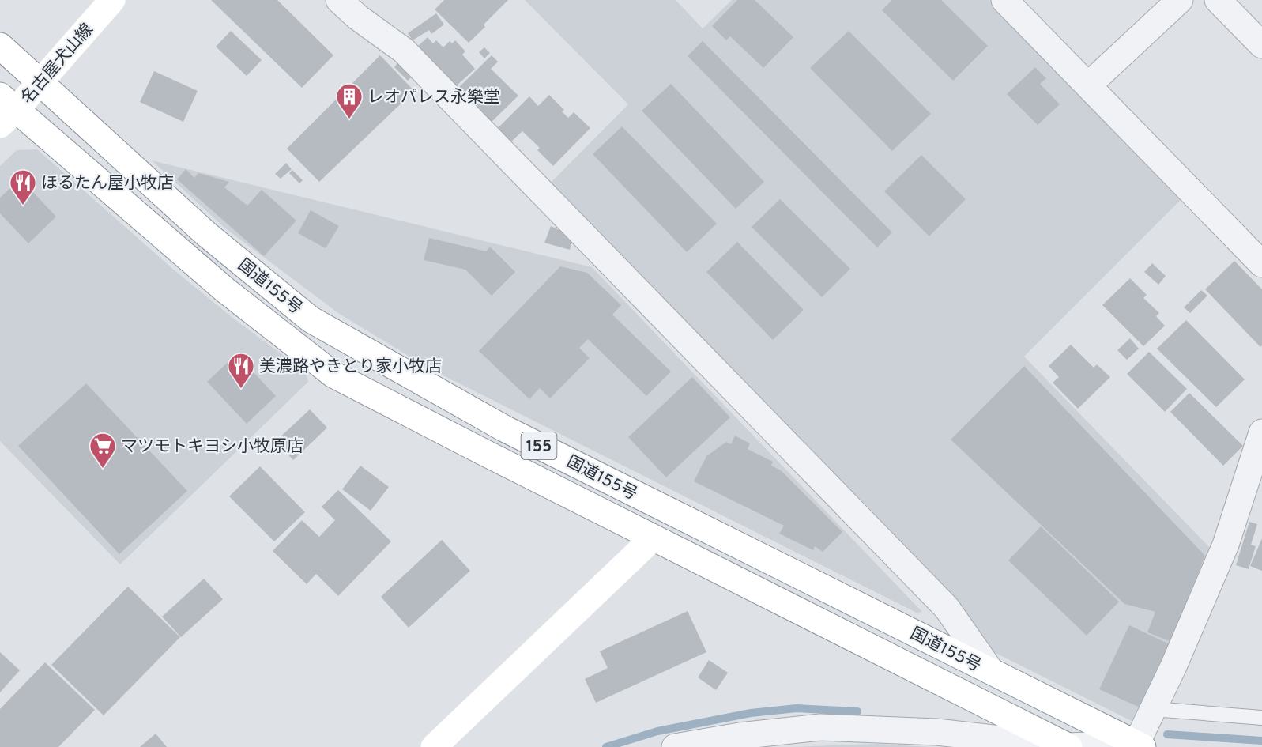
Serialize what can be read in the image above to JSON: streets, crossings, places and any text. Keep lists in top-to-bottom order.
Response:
{
  "streets": {
    "main road": ["名古屋犬山線", "国道155号", "155"]
  },
  "crossings": [
    ["名古屋犬山線", "国道155号"]
  ],
  "places": {
    "building": ["レオパレス永樂堂"],
    "restaurant": ["ほるたん屋小牧店", "美濃路やきとり家小牧店"],
    "supermarket": ["マツモトキヨシ小牧原店"]
  }
}
